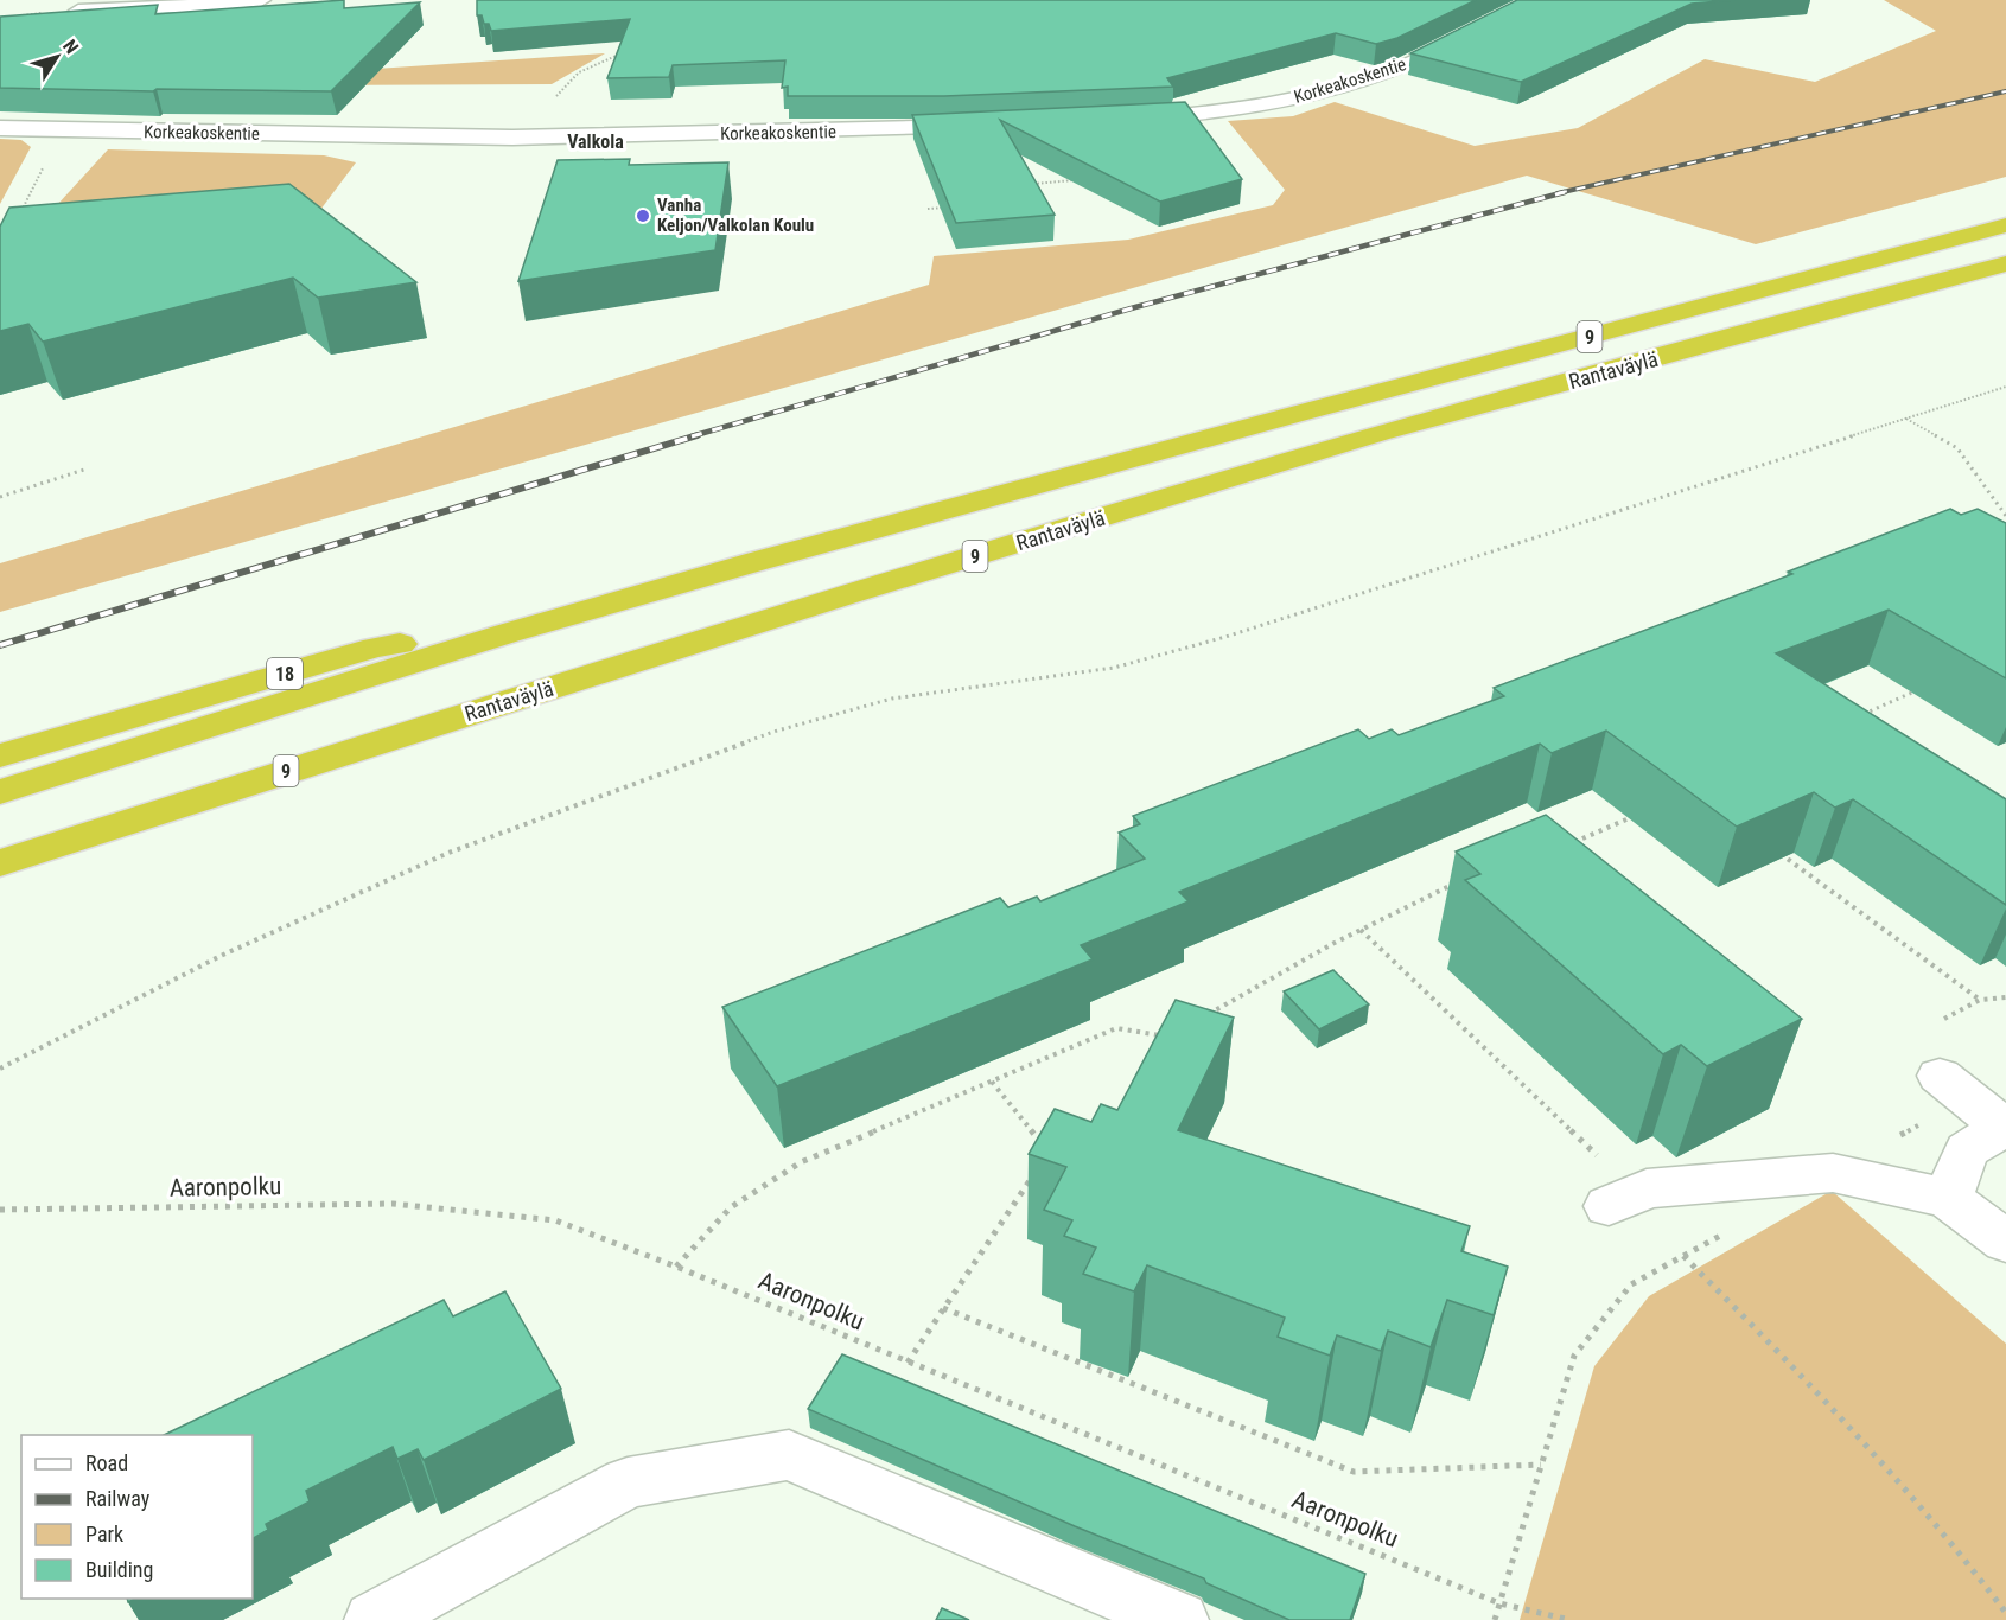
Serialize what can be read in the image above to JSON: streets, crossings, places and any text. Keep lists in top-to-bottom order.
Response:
{
  "streets": {
    "highway": ["9", "Rantaväylä", "18"],
    "street": ["Korkeakoskentie"],
    "path": ["Aaronpolku"]
  },
  "crossings": [
    ["Rantaväylä", "18"]
  ],
  "districts": ["Valkola"],
  "places": ["Vanha Keljon/Valkolan Koulu"],
  "legend": [
    "Road",
    "Railway",
    "Park",
    "Building"
  ],
  "north": "top right"
}
